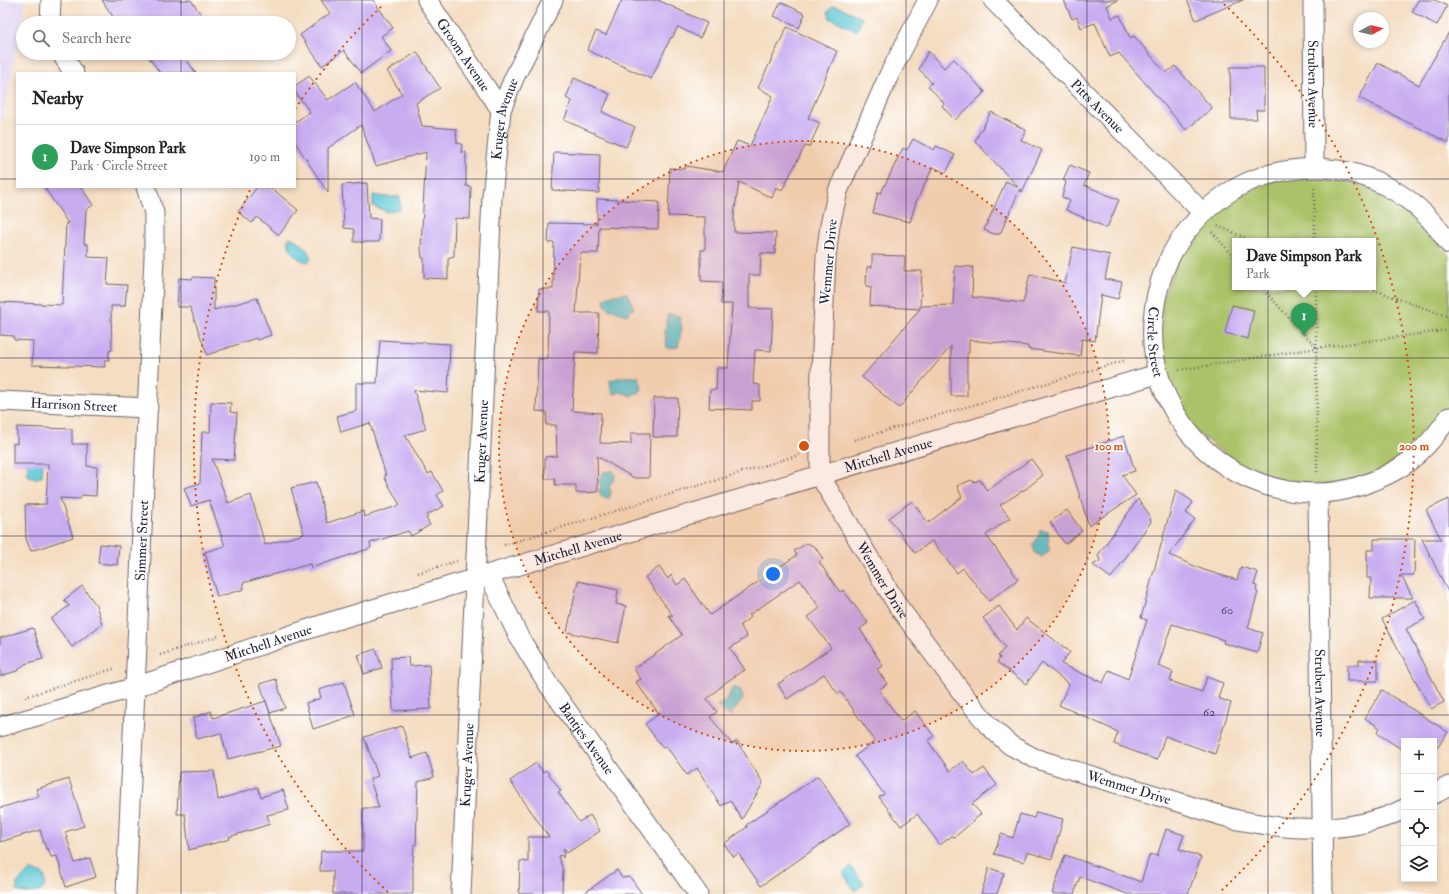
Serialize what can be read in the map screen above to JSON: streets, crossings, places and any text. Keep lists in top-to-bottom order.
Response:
{
  "streets": {
    "street": [
      "Groom Avenue",
      "Struben Avenue",
      "Pitts Avenue",
      "Kruger Avenue",
      "Wemmer Drive",
      "Circle Street",
      "Harrison Street",
      "Mitchell Avenue",
      "Simmer Street",
      "Bantjes Avenue"
    ]
  },
  "crossings": [
    ["Groom Avenue", "Kruger Avenue"],
    ["Struben Avenue", "Wemmer Drive"],
    ["Struben Avenue", "Circle Street"],
    ["Pitts Avenue", "Circle Street"],
    ["Kruger Avenue", "Mitchell Avenue"],
    ["Kruger Avenue", "Bantjes Avenue"],
    ["Wemmer Drive", "Mitchell Avenue"],
    ["Circle Street", "Mitchell Avenue"],
    ["Harrison Street", "Simmer Street"],
    ["Mitchell Avenue", "Simmer Street"],
    ["Mitchell Avenue", "Bantjes Avenue"]
  ],
  "house_numbers": ["60", "62"],
  "north": "right",
  "page": {
    "search": "Search here",
    "heading": "Nearby",
    "list": [
      {
        "mark": "1",
        "name": "Dave Simpson Park",
        "note": "Park · Circle Street",
        "value": "190 m"
      }
    ],
    "popup": ["Dave Simpson Park", "Park"],
    "pins": "1",
    "map_buttons": ["+", "−"]
  },
  "rings": ["100 m", "200 m"]
}
